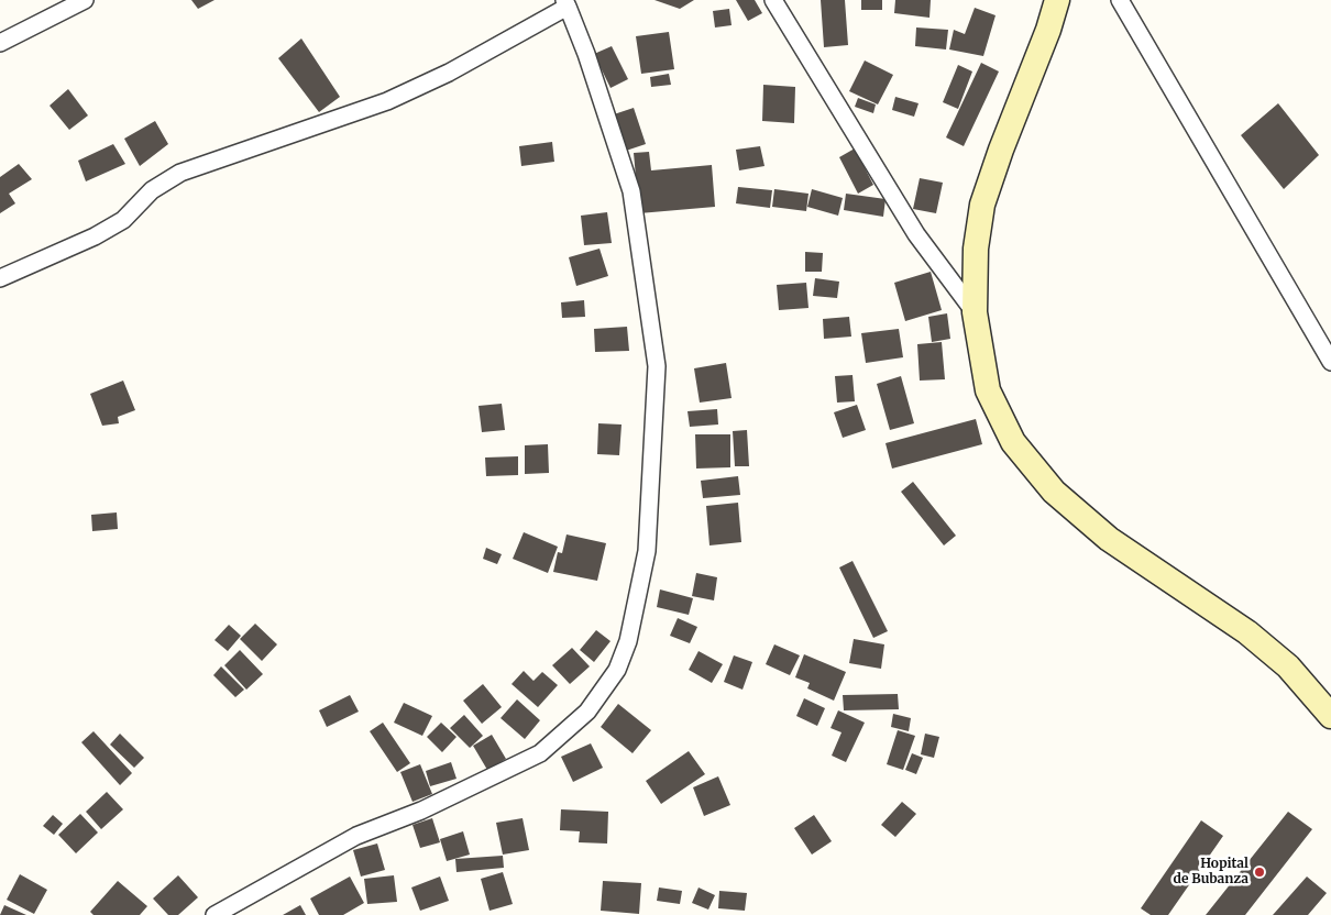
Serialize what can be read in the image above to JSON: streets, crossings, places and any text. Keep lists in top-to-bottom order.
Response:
{
  "places": ["Hopital de Bubanza"]
}
